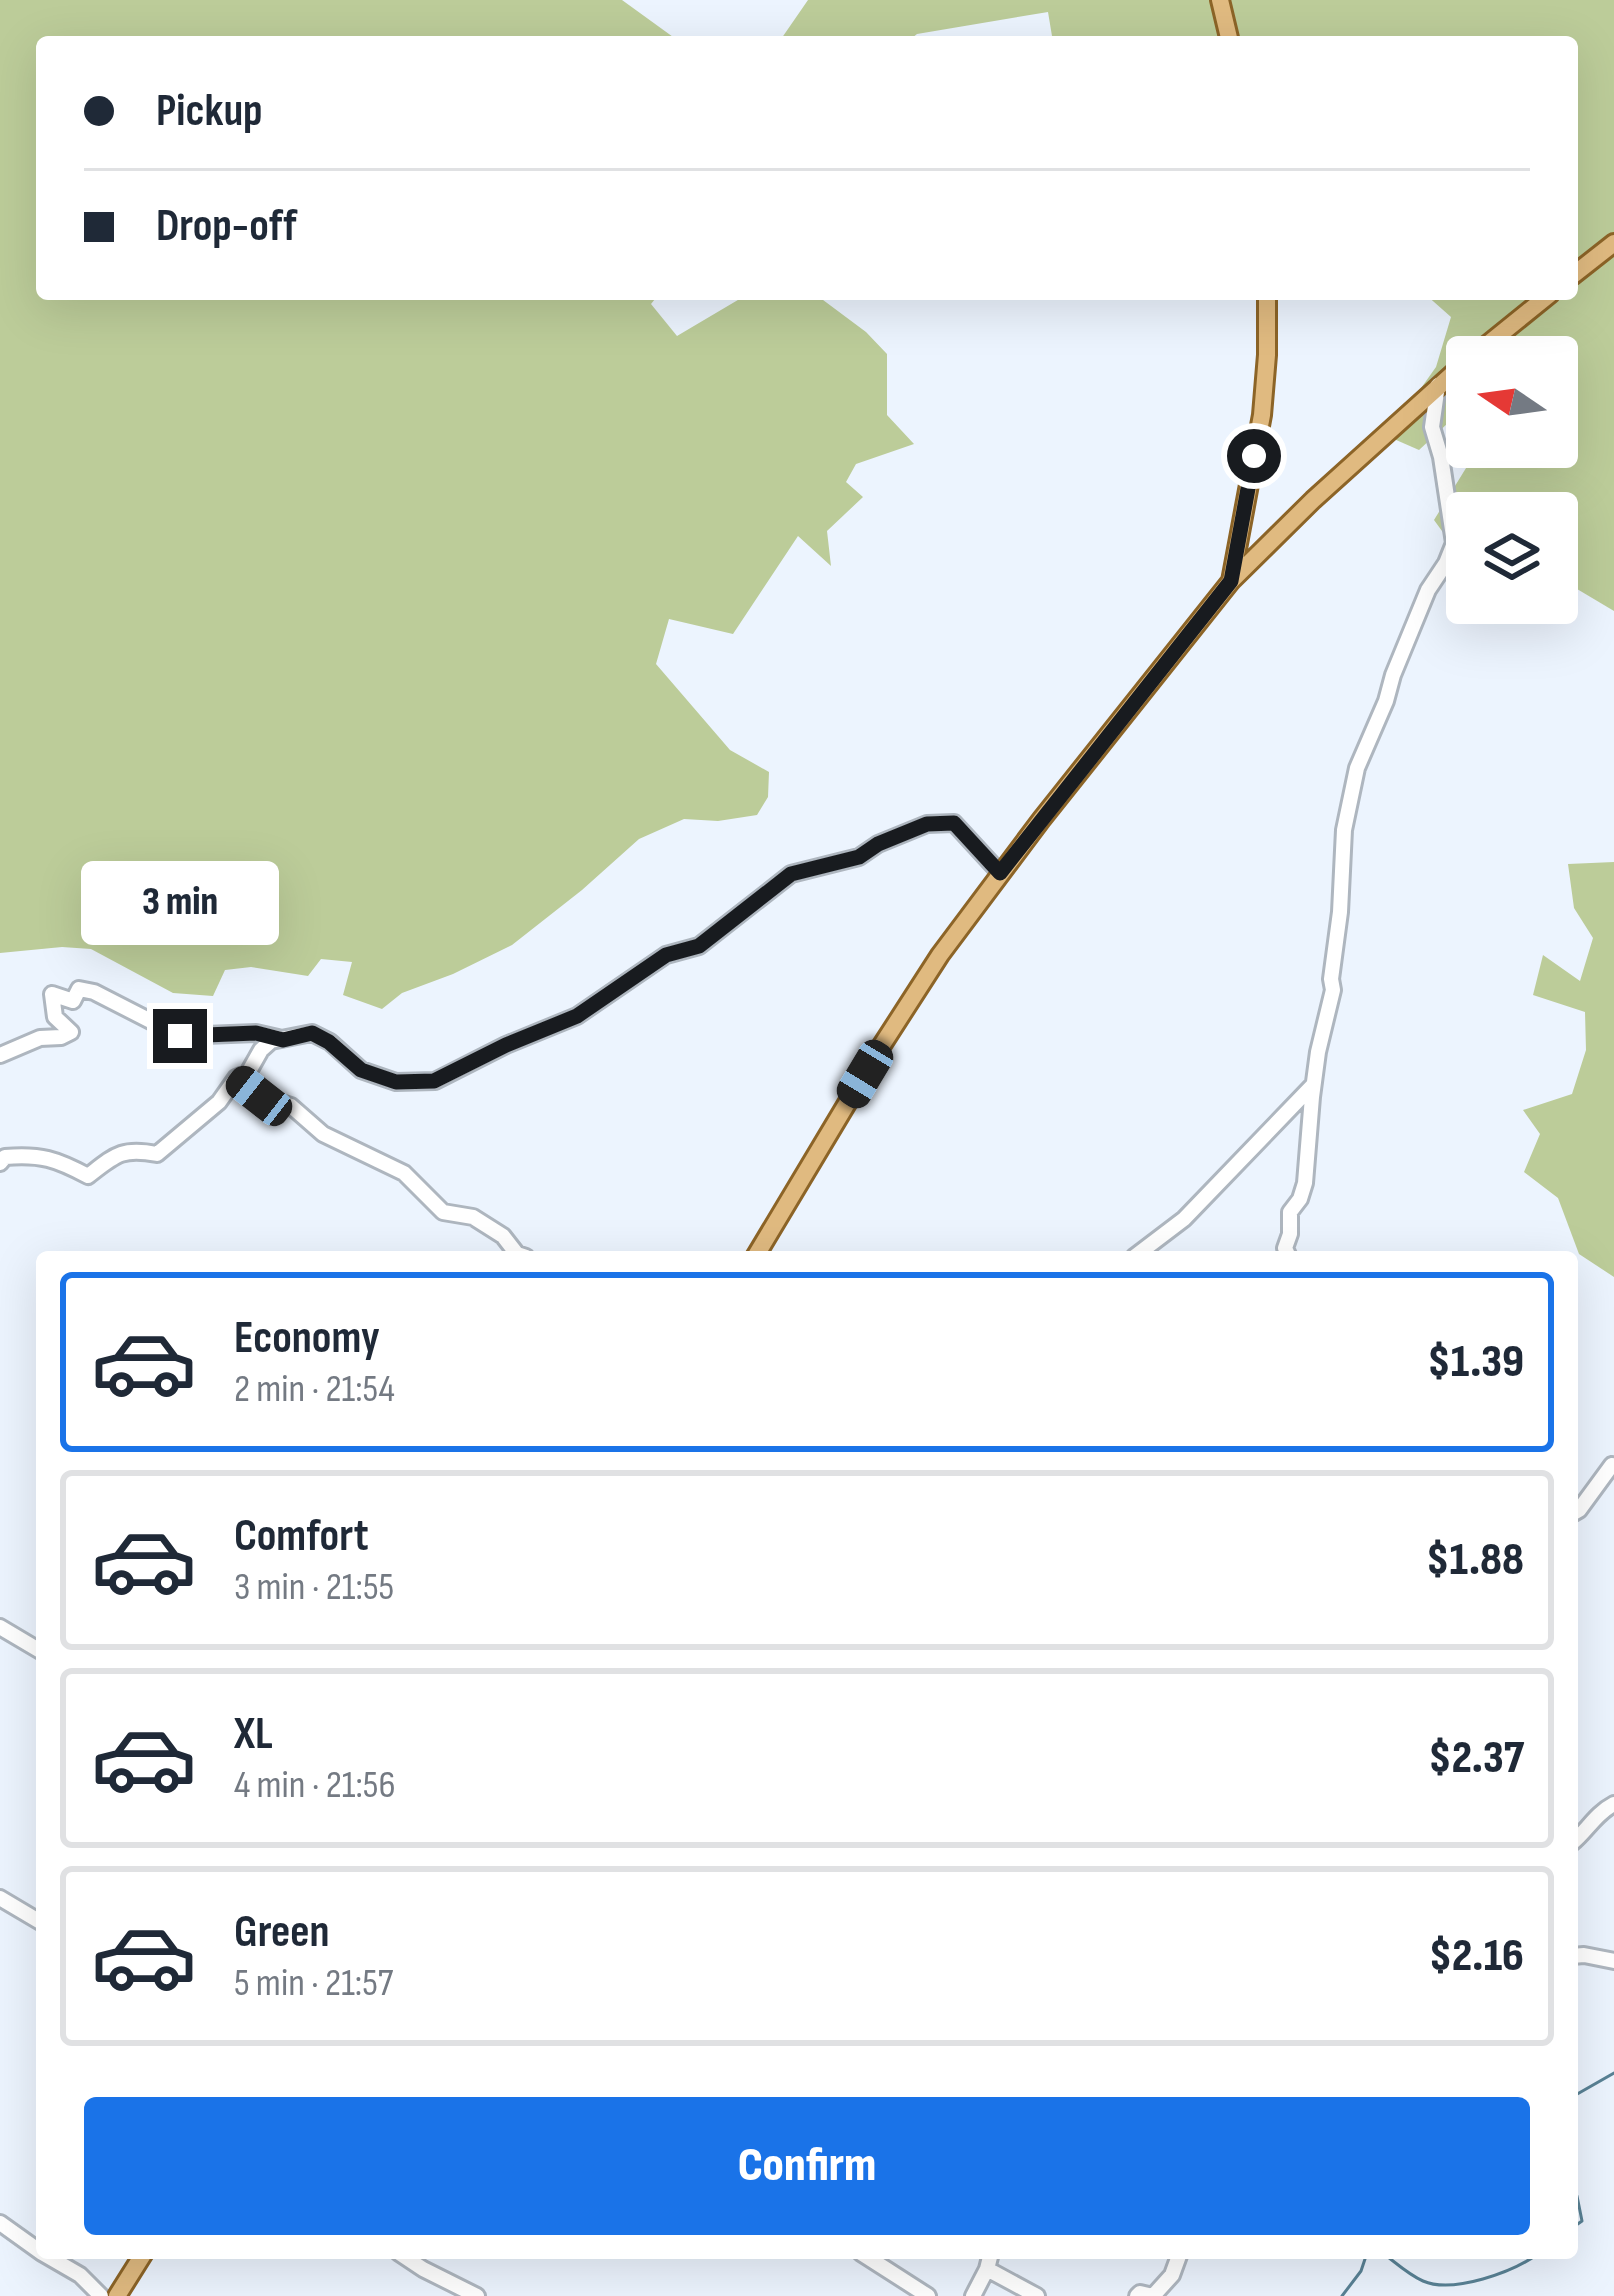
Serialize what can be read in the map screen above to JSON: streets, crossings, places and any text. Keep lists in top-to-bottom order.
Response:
{
  "north": "left",
  "page": {
    "banner": ["Pickup", "Drop-off"],
    "bubble": "3 min",
    "list": [
      {
        "name": "Economy",
        "note": "2 min · 21:54",
        "value": "$1.39"
      },
      {
        "name": "Comfort",
        "note": "3 min · 21:55",
        "value": "$1.88"
      },
      {
        "name": "XL",
        "note": "4 min · 21:56",
        "value": "$2.37"
      },
      {
        "name": "Green",
        "note": "5 min · 21:57",
        "value": "$2.16"
      }
    ],
    "buttons": "Confirm"
  }
}
